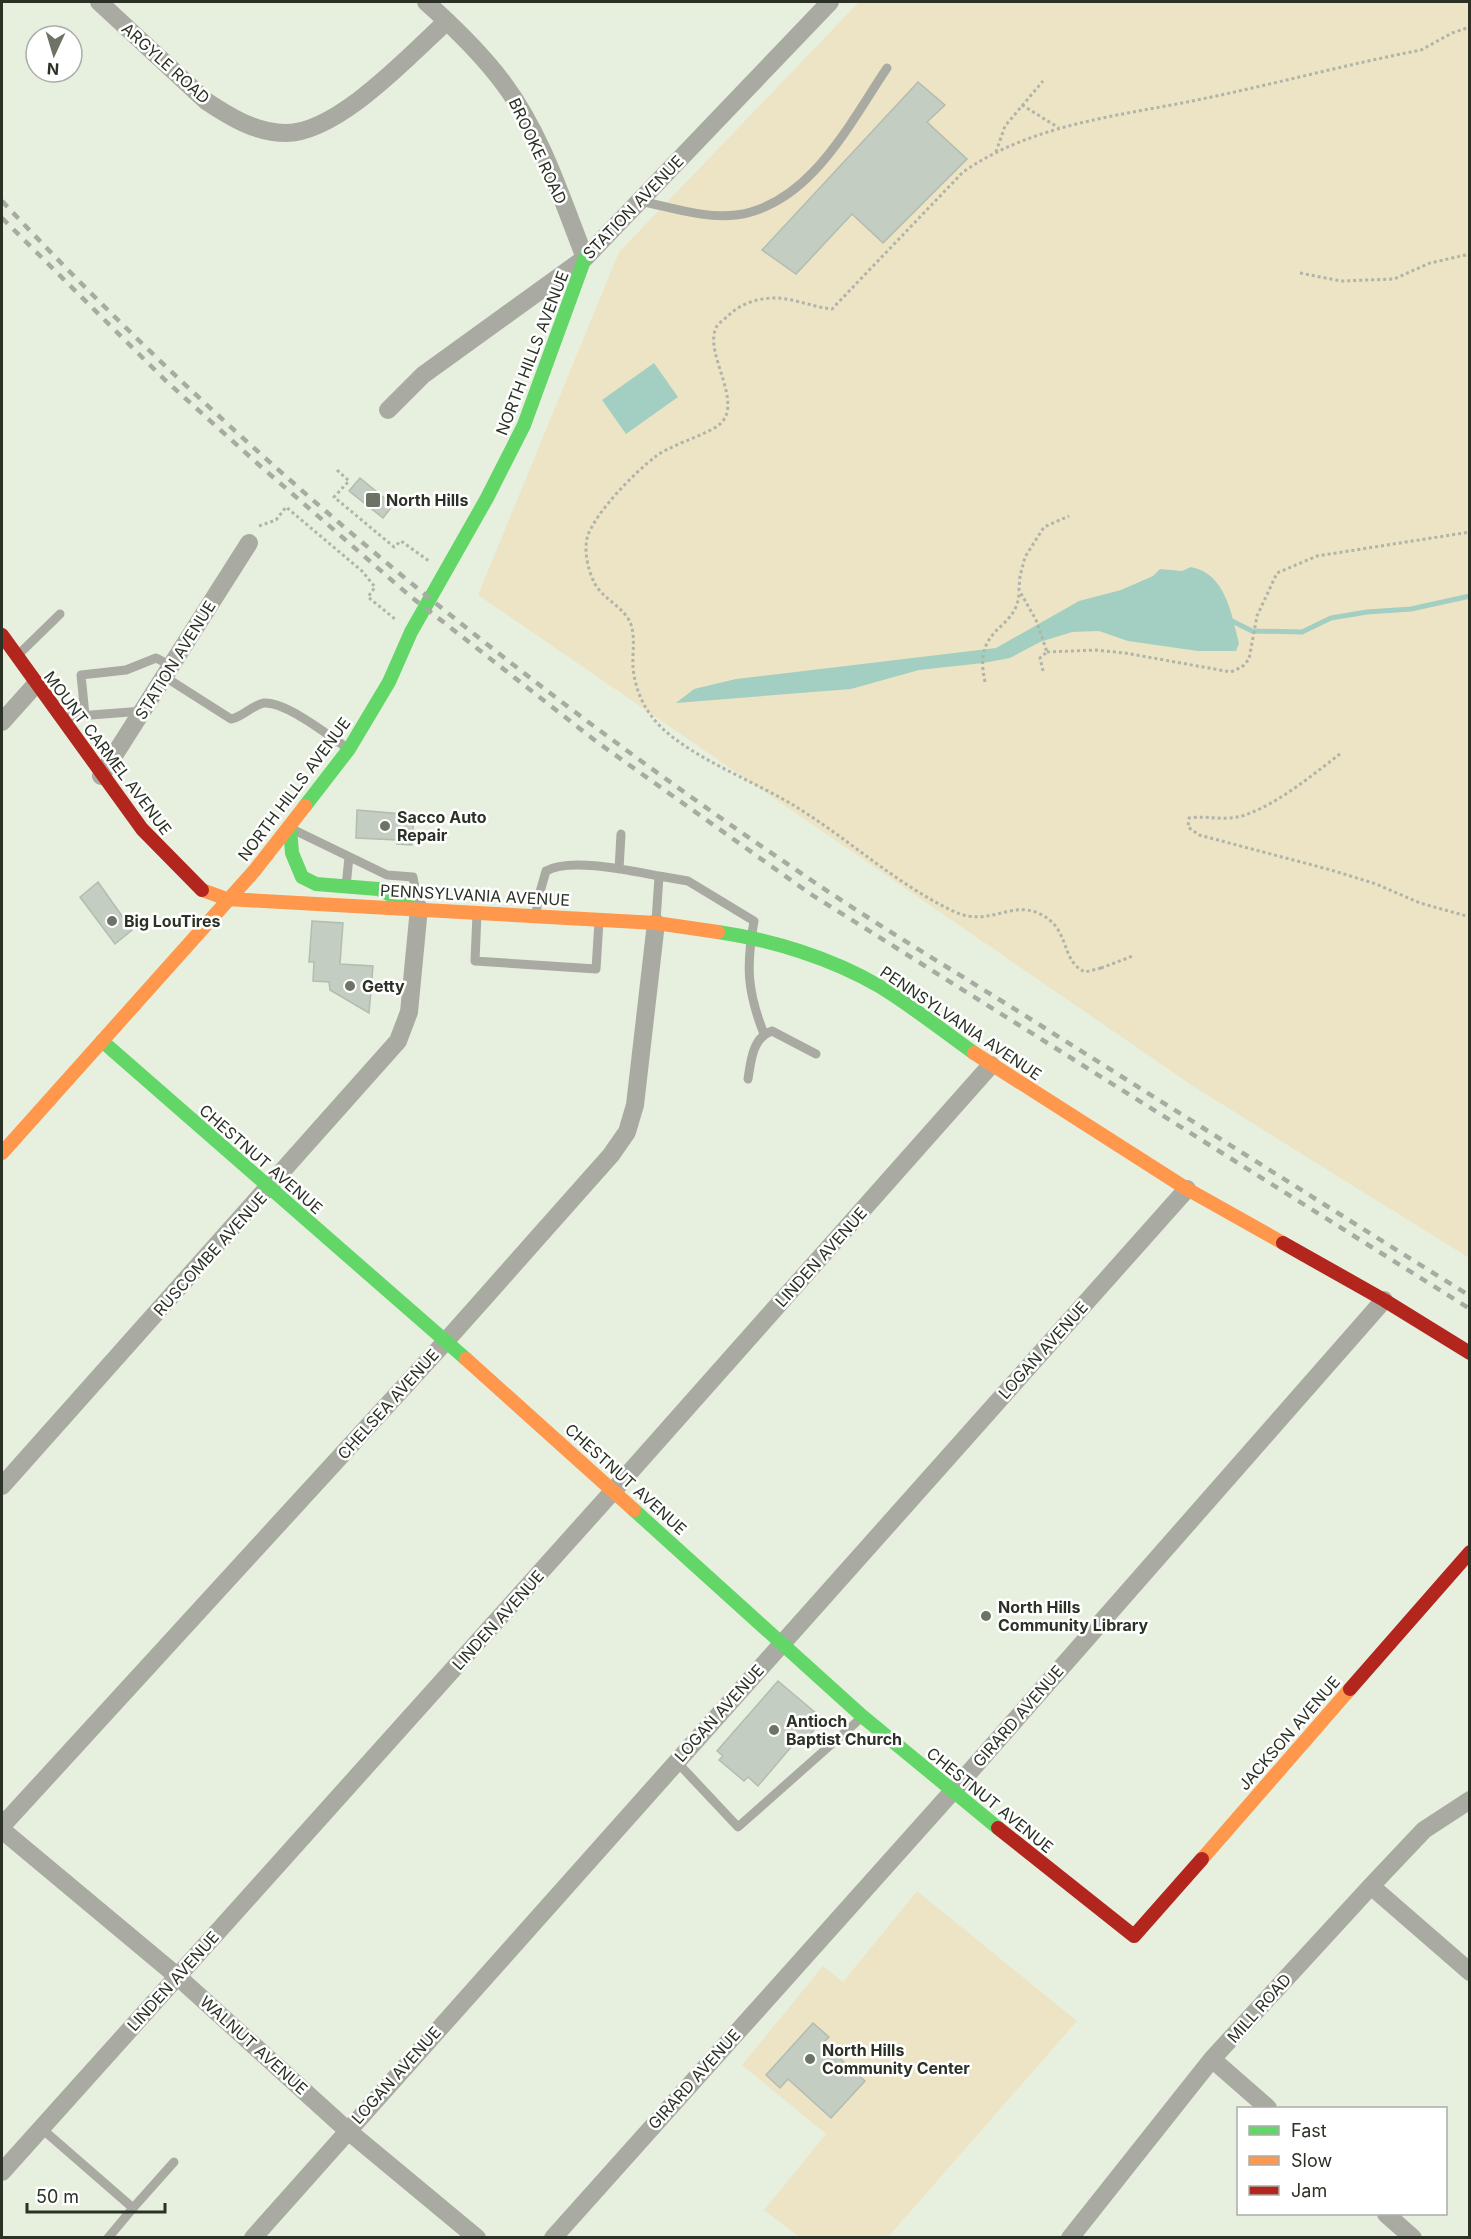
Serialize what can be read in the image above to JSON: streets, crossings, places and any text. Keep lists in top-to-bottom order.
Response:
{
  "streets": {
    "street": [
      "ARGYLE ROAD",
      "BROOKE ROAD",
      "STATION AVENUE",
      "NORTH HILLS AVENUE",
      "MOUNT CARMEL AVENUE",
      "PENNSYLVANIA AVENUE",
      "CHESTNUT AVENUE",
      "RUSCOMBE AVENUE",
      "LINDEN AVENUE",
      "LOGAN AVENUE",
      "CHELSEA AVENUE",
      "GIRARD AVENUE",
      "JACKSON AVENUE",
      "MILL ROAD",
      "WALNUT AVENUE"
    ]
  },
  "crossings": [
    ["ARGYLE ROAD", "BROOKE ROAD"],
    ["BROOKE ROAD", "STATION AVENUE"],
    ["BROOKE ROAD", "NORTH HILLS AVENUE"],
    ["STATION AVENUE", "NORTH HILLS AVENUE"],
    ["STATION AVENUE", "MOUNT CARMEL AVENUE"],
    ["NORTH HILLS AVENUE", "MOUNT CARMEL AVENUE"],
    ["NORTH HILLS AVENUE", "PENNSYLVANIA AVENUE"],
    ["NORTH HILLS AVENUE", "CHESTNUT AVENUE"],
    ["MOUNT CARMEL AVENUE", "PENNSYLVANIA AVENUE"],
    ["PENNSYLVANIA AVENUE", "RUSCOMBE AVENUE"],
    ["PENNSYLVANIA AVENUE", "LINDEN AVENUE"],
    ["PENNSYLVANIA AVENUE", "LOGAN AVENUE"],
    ["PENNSYLVANIA AVENUE", "CHELSEA AVENUE"],
    ["PENNSYLVANIA AVENUE", "GIRARD AVENUE"],
    ["CHESTNUT AVENUE", "RUSCOMBE AVENUE"],
    ["CHESTNUT AVENUE", "LINDEN AVENUE"],
    ["CHESTNUT AVENUE", "LOGAN AVENUE"],
    ["CHESTNUT AVENUE", "CHELSEA AVENUE"],
    ["CHESTNUT AVENUE", "GIRARD AVENUE"],
    ["CHESTNUT AVENUE", "JACKSON AVENUE"],
    ["LINDEN AVENUE", "WALNUT AVENUE"],
    ["LOGAN AVENUE", "WALNUT AVENUE"],
    ["CHELSEA AVENUE", "WALNUT AVENUE"]
  ],
  "places": {
    "transit": ["North Hills"],
    "other": [
      "Sacco Auto Repair",
      "Big LouTires",
      "Getty",
      "North Hills Community Library",
      "Antioch Baptist Church",
      "North Hills Community Center"
    ]
  },
  "legend": ["Fast", "Slow", "Jam"],
  "scale_bar": "50 m",
  "north": "bottom"
}
